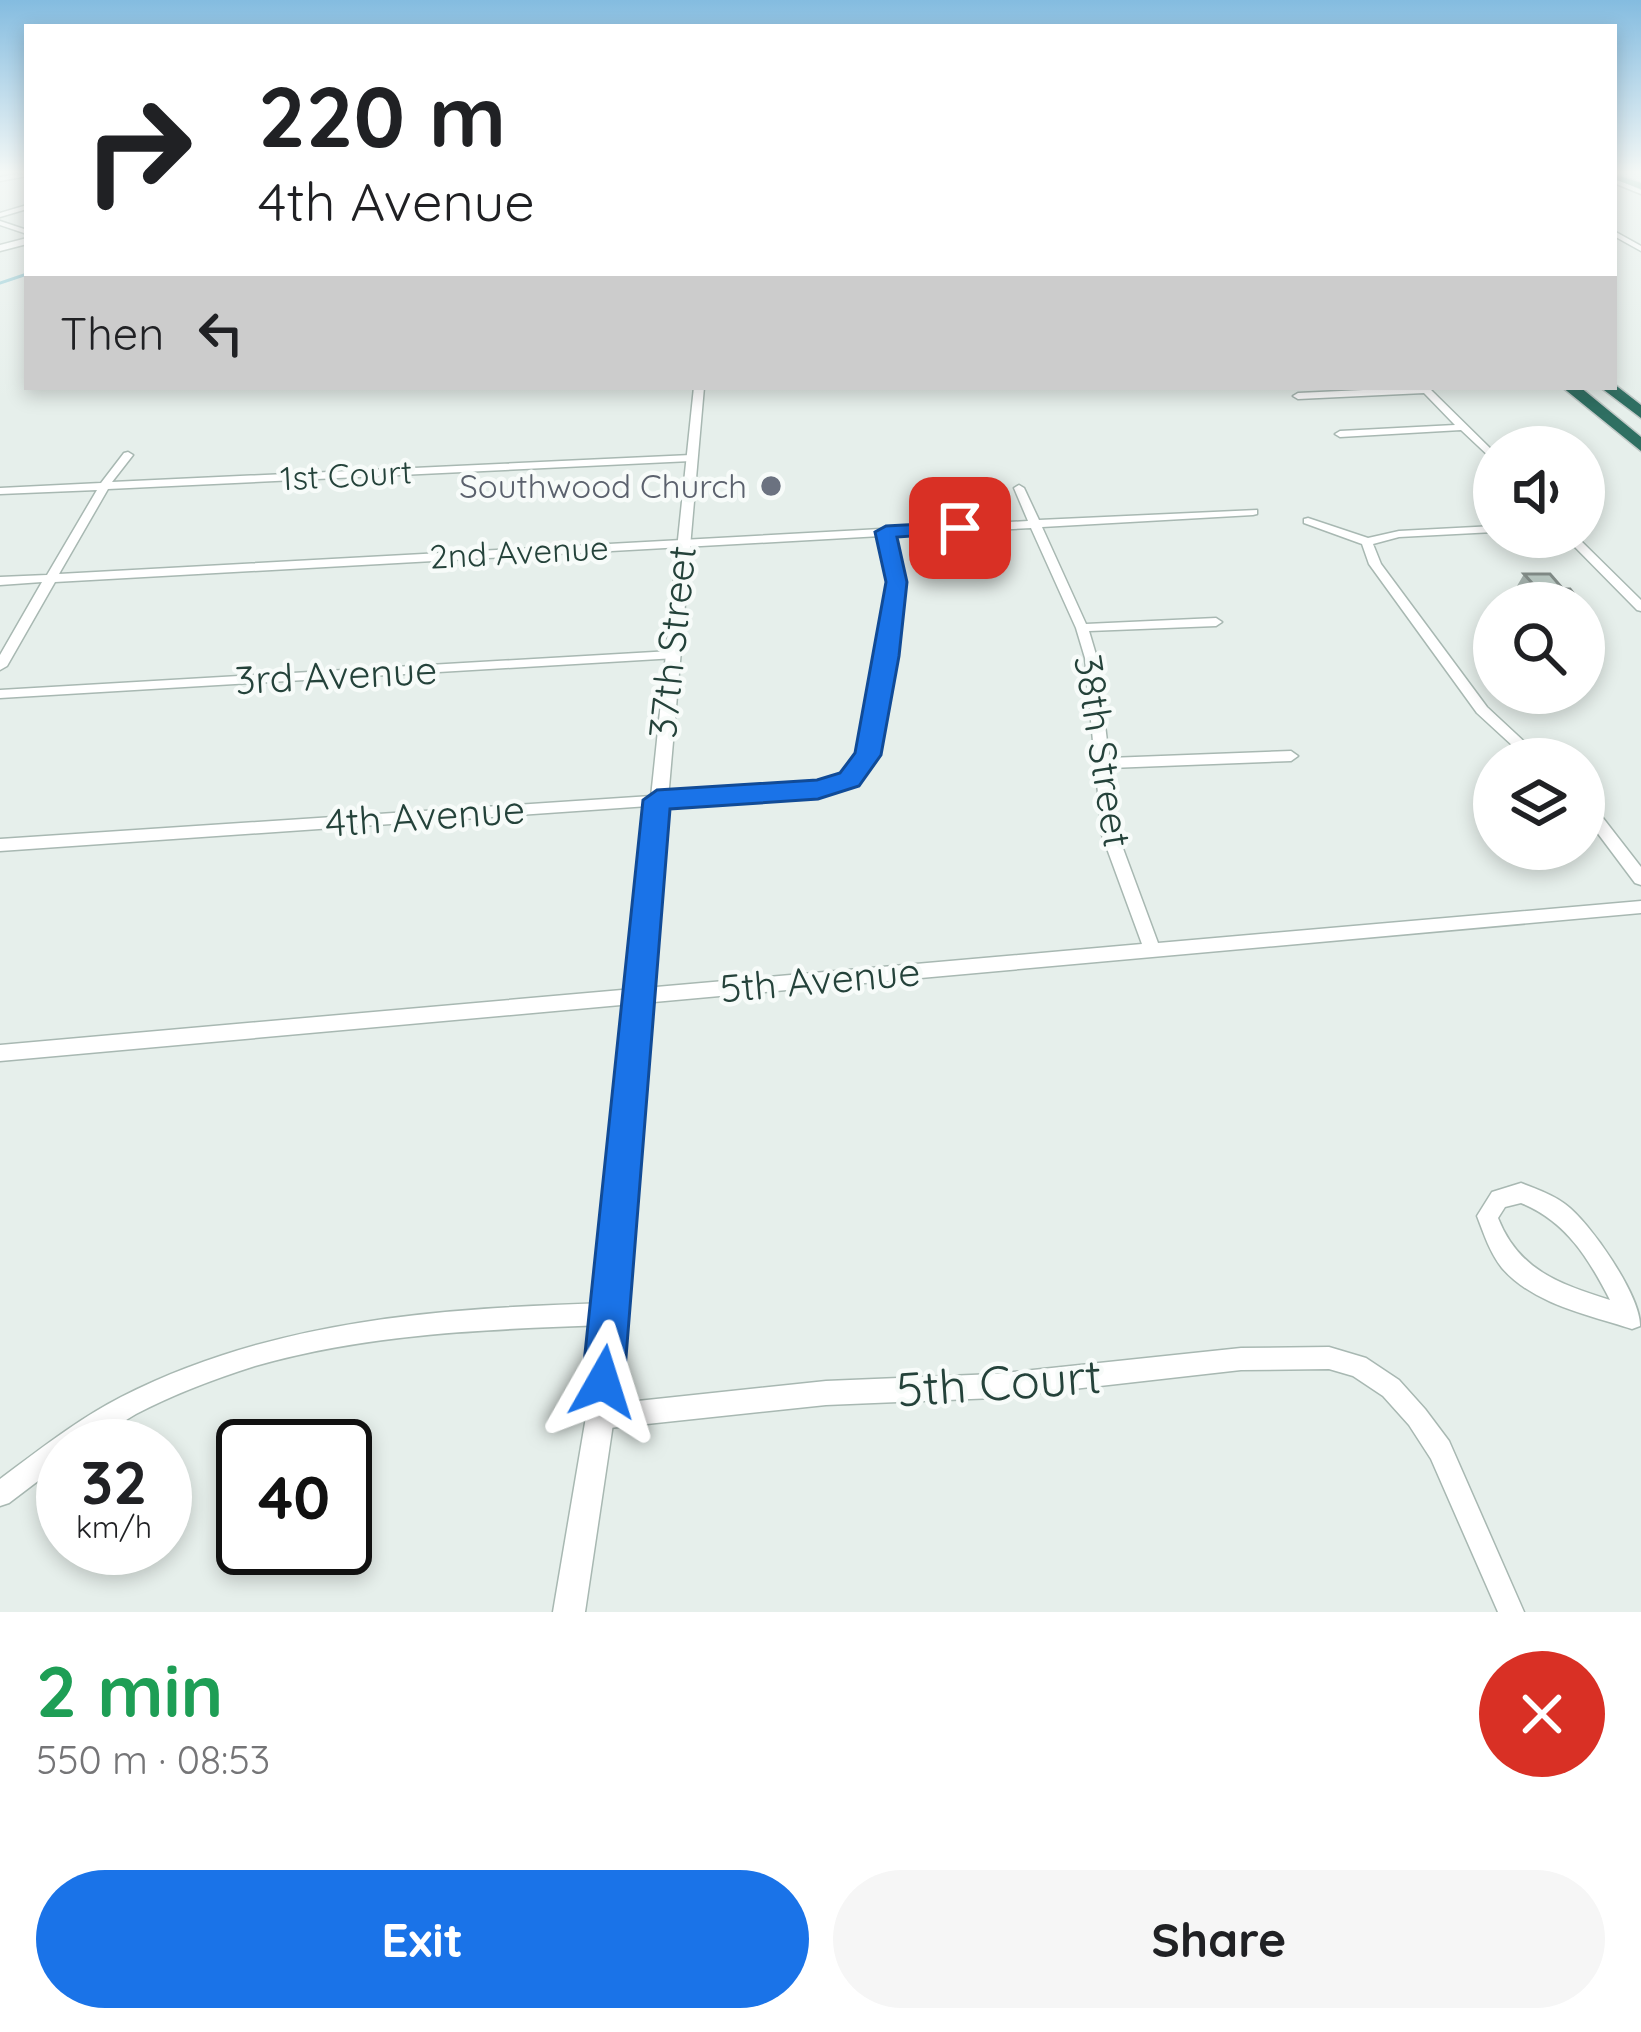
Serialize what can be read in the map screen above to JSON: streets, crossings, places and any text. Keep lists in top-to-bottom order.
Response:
{
  "streets": {
    "street": [
      "1st Court",
      "2nd Avenue",
      "37th Street",
      "3rd Avenue",
      "38th Street",
      "4th Avenue",
      "5th Avenue",
      "5th Court"
    ]
  },
  "crossings": [
    ["1st Court", "37th Street"],
    ["2nd Avenue", "37th Street"],
    ["2nd Avenue", "38th Street"],
    ["2nd Avenue", "4th Avenue"],
    ["37th Street", "3rd Avenue"],
    ["37th Street", "4th Avenue"],
    ["37th Street", "5th Avenue"],
    ["37th Street", "5th Court"],
    ["38th Street", "5th Avenue"]
  ],
  "places": ["Southwood Church"],
  "page": {
    "turn": ["220 m", "4th Avenue"],
    "then": "Then",
    "speed": "32 km/h",
    "limit": "40",
    "heading": ["2 min", "550 m · 08:53"],
    "buttons": ["Exit", "Share"]
  }
}
